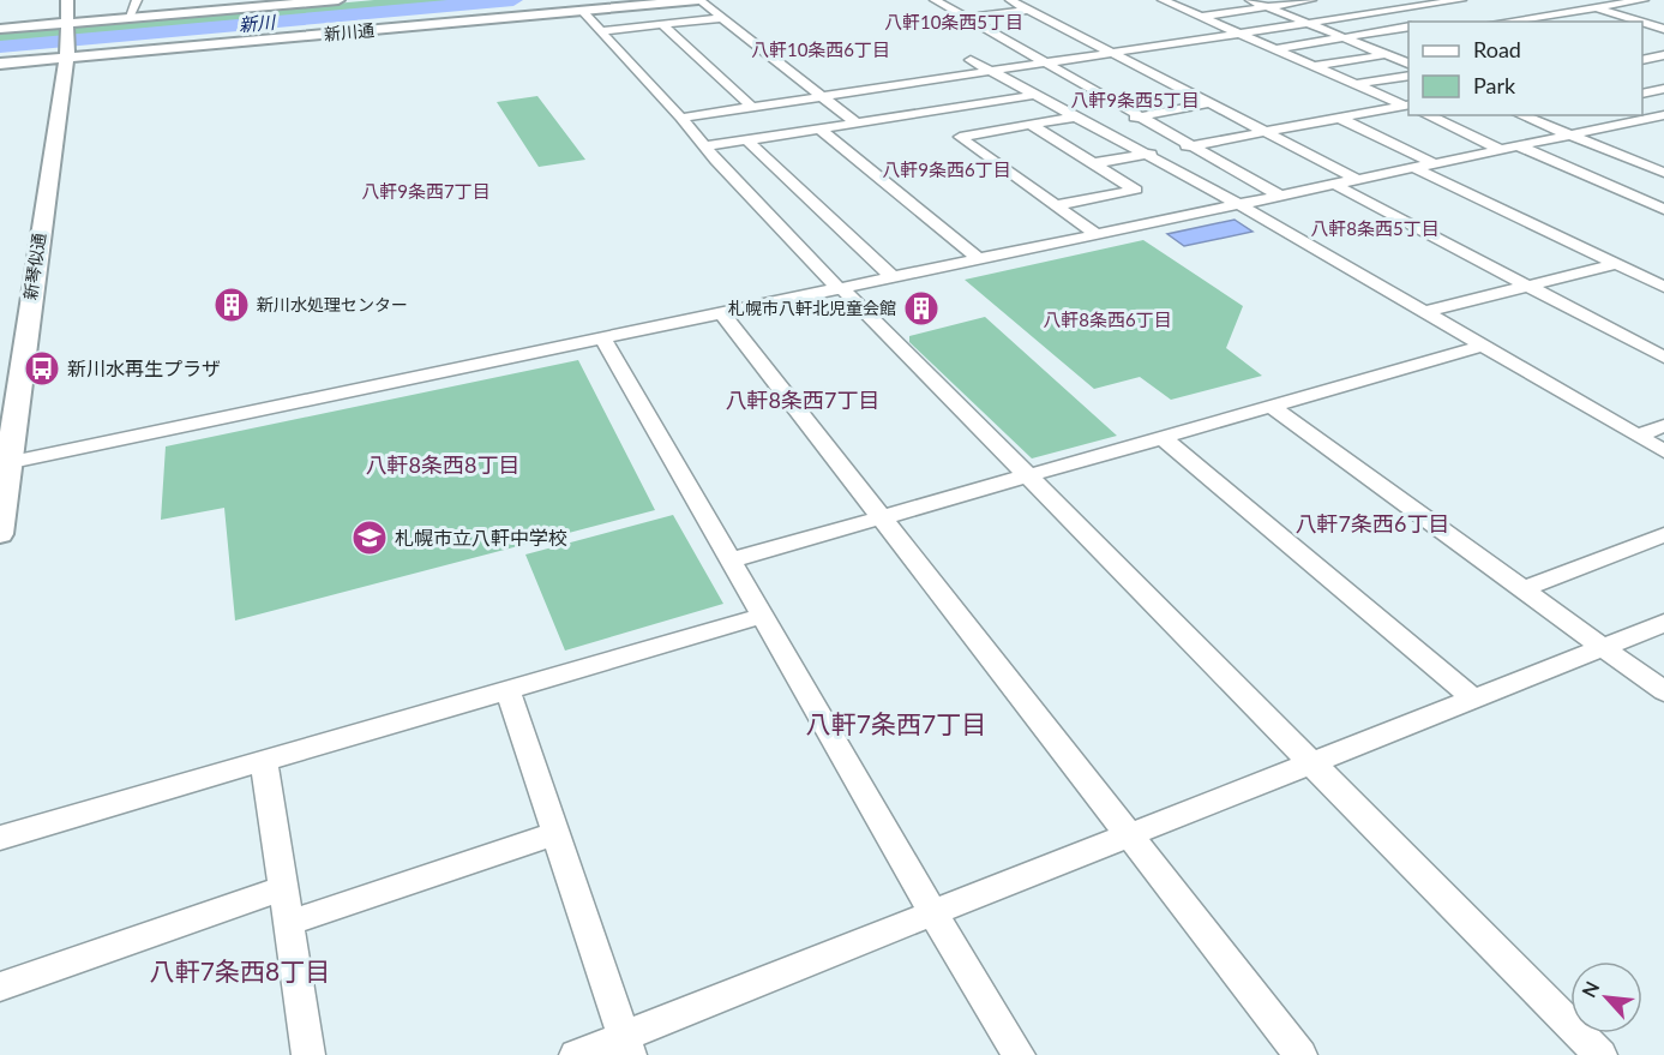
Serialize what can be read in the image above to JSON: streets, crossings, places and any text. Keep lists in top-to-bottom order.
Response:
{
  "streets": {
    "street": ["新川通", "新琴似通"]
  },
  "crossings": [
    ["新川通", "新琴似通"]
  ],
  "districts": [
    "八軒10条西5丁目",
    "八軒10条西6丁目",
    "八軒9条西5丁目",
    "八軒9条西6丁目",
    "八軒9条西7丁目",
    "八軒8条西5丁目",
    "八軒8条西6丁目",
    "八軒8条西7丁目",
    "八軒8条西8丁目",
    "八軒7条西6丁目",
    "八軒7条西7丁目",
    "八軒7条西8丁目"
  ],
  "water": ["新川"],
  "places": {
    "building": ["新川水処理センター", "札幌市八軒北児童会館"],
    "bus stop": ["新川水再生プラザ"],
    "school or university": ["札幌市立八軒中学校"]
  },
  "legend": ["Road", "Park"],
  "north": "top left"
}
